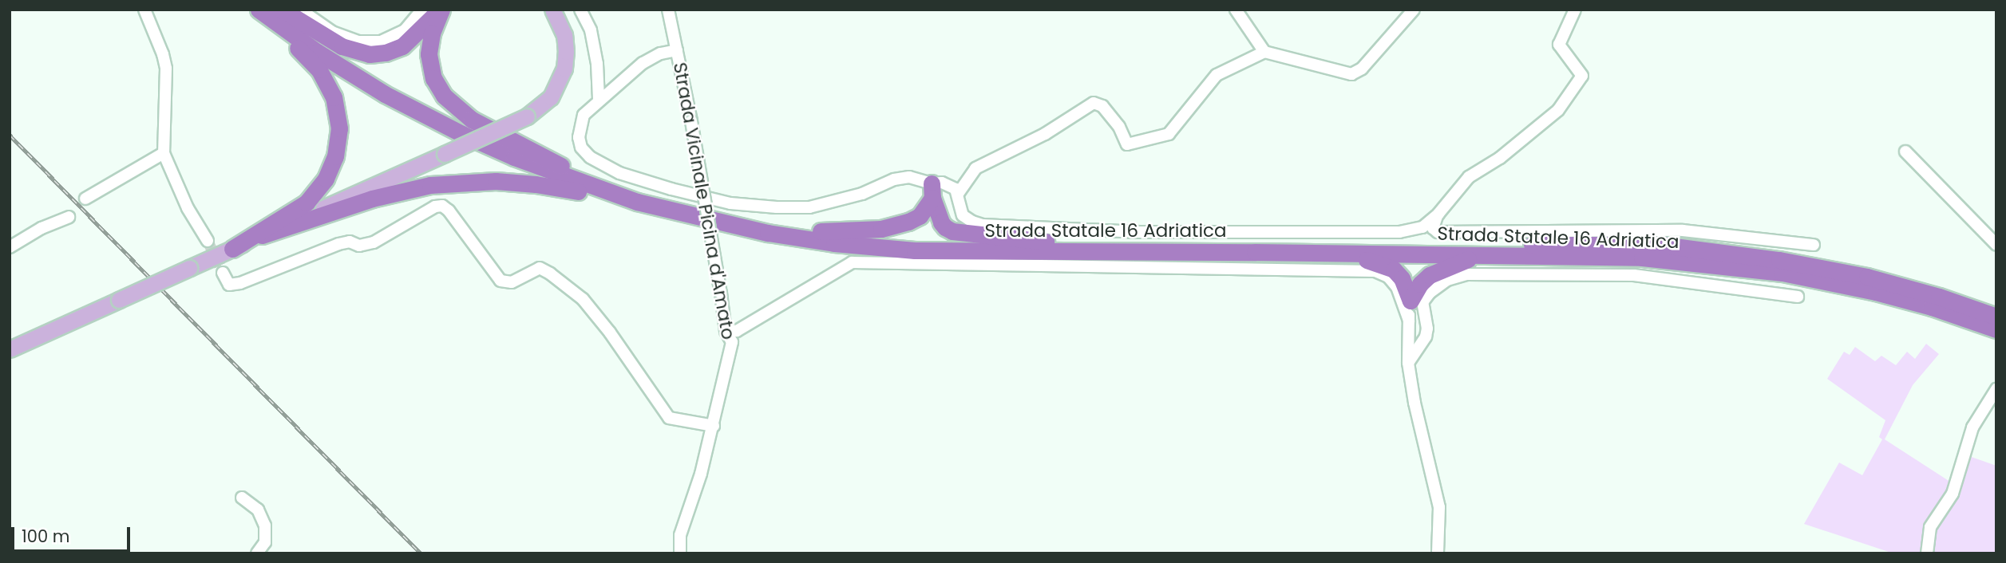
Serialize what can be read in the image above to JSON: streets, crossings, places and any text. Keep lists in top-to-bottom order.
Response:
{
  "streets": {
    "highway": ["Strada Statale 16 Adriatica"],
    "street": ["Strada Vicinale Picina d'Amato"]
  },
  "scale_bar": "100 m"
}
